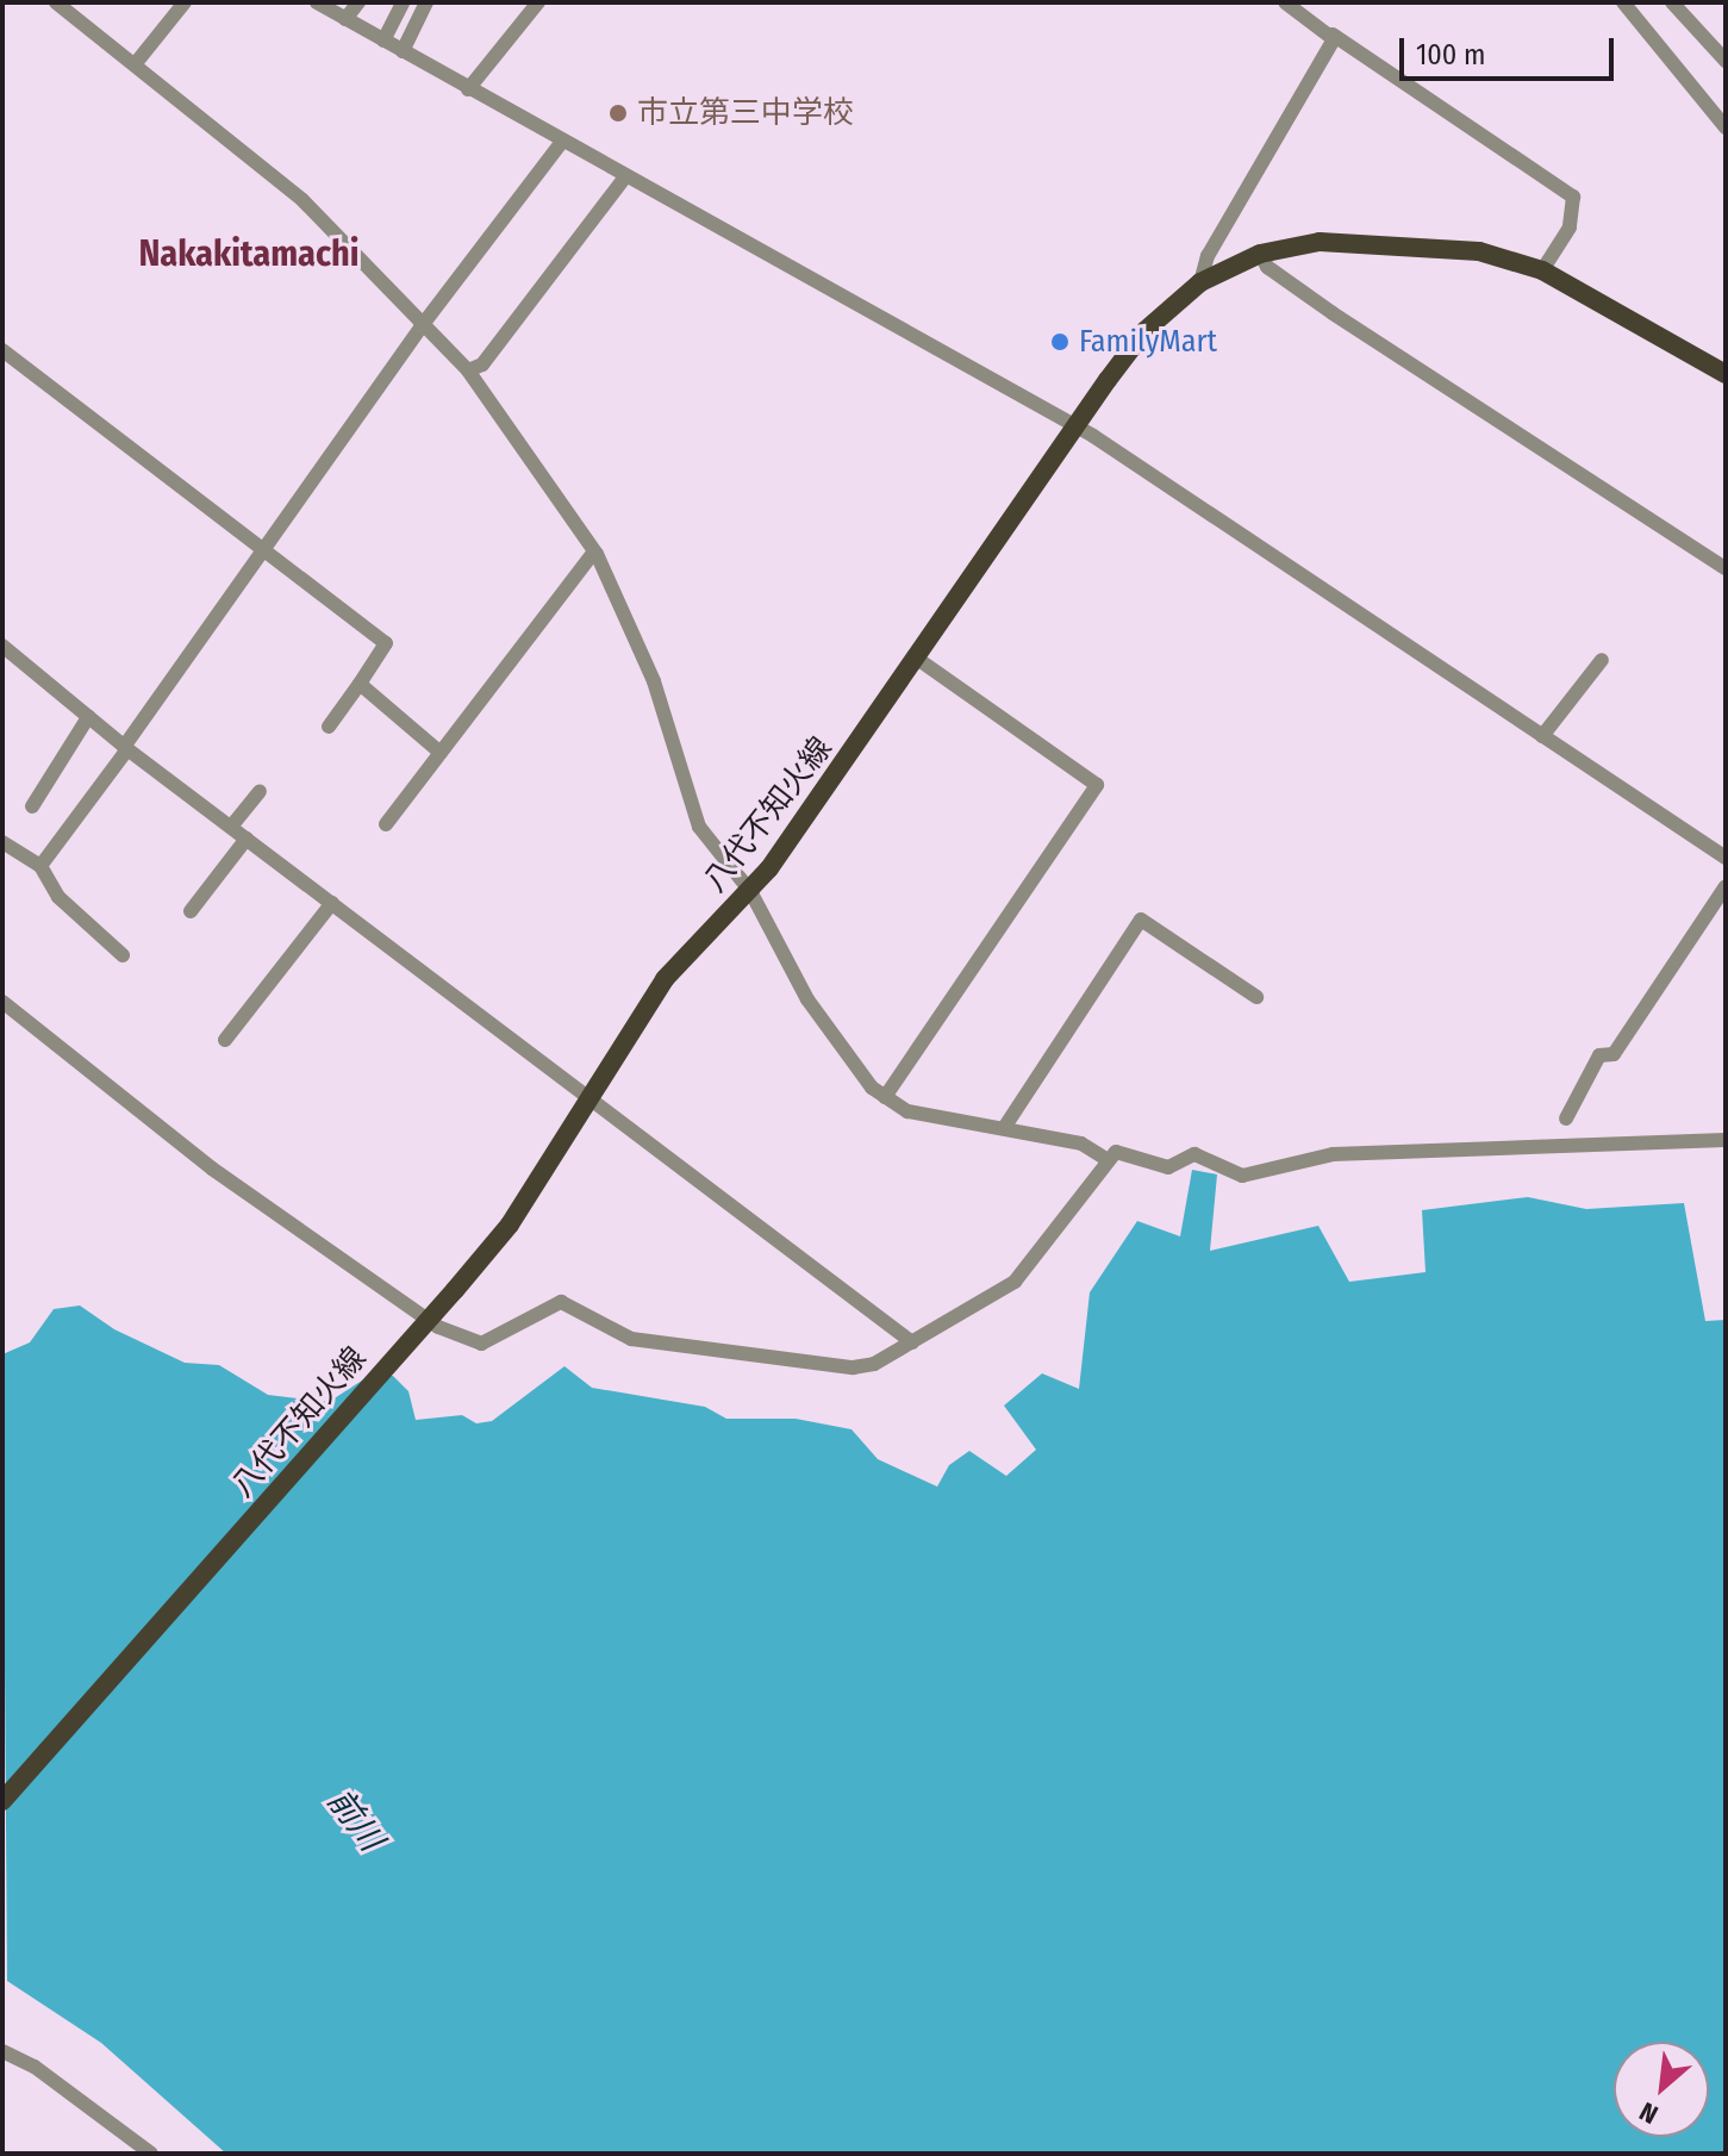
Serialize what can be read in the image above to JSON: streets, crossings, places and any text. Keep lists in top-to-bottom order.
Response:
{
  "streets": {
    "main road": ["八代不知火線"]
  },
  "districts": ["Nakakitamachi"],
  "water": ["前川"],
  "places": ["市立第三中学校", "FamilyMart"],
  "scale_bar": "100 m",
  "north": "bottom left"
}
